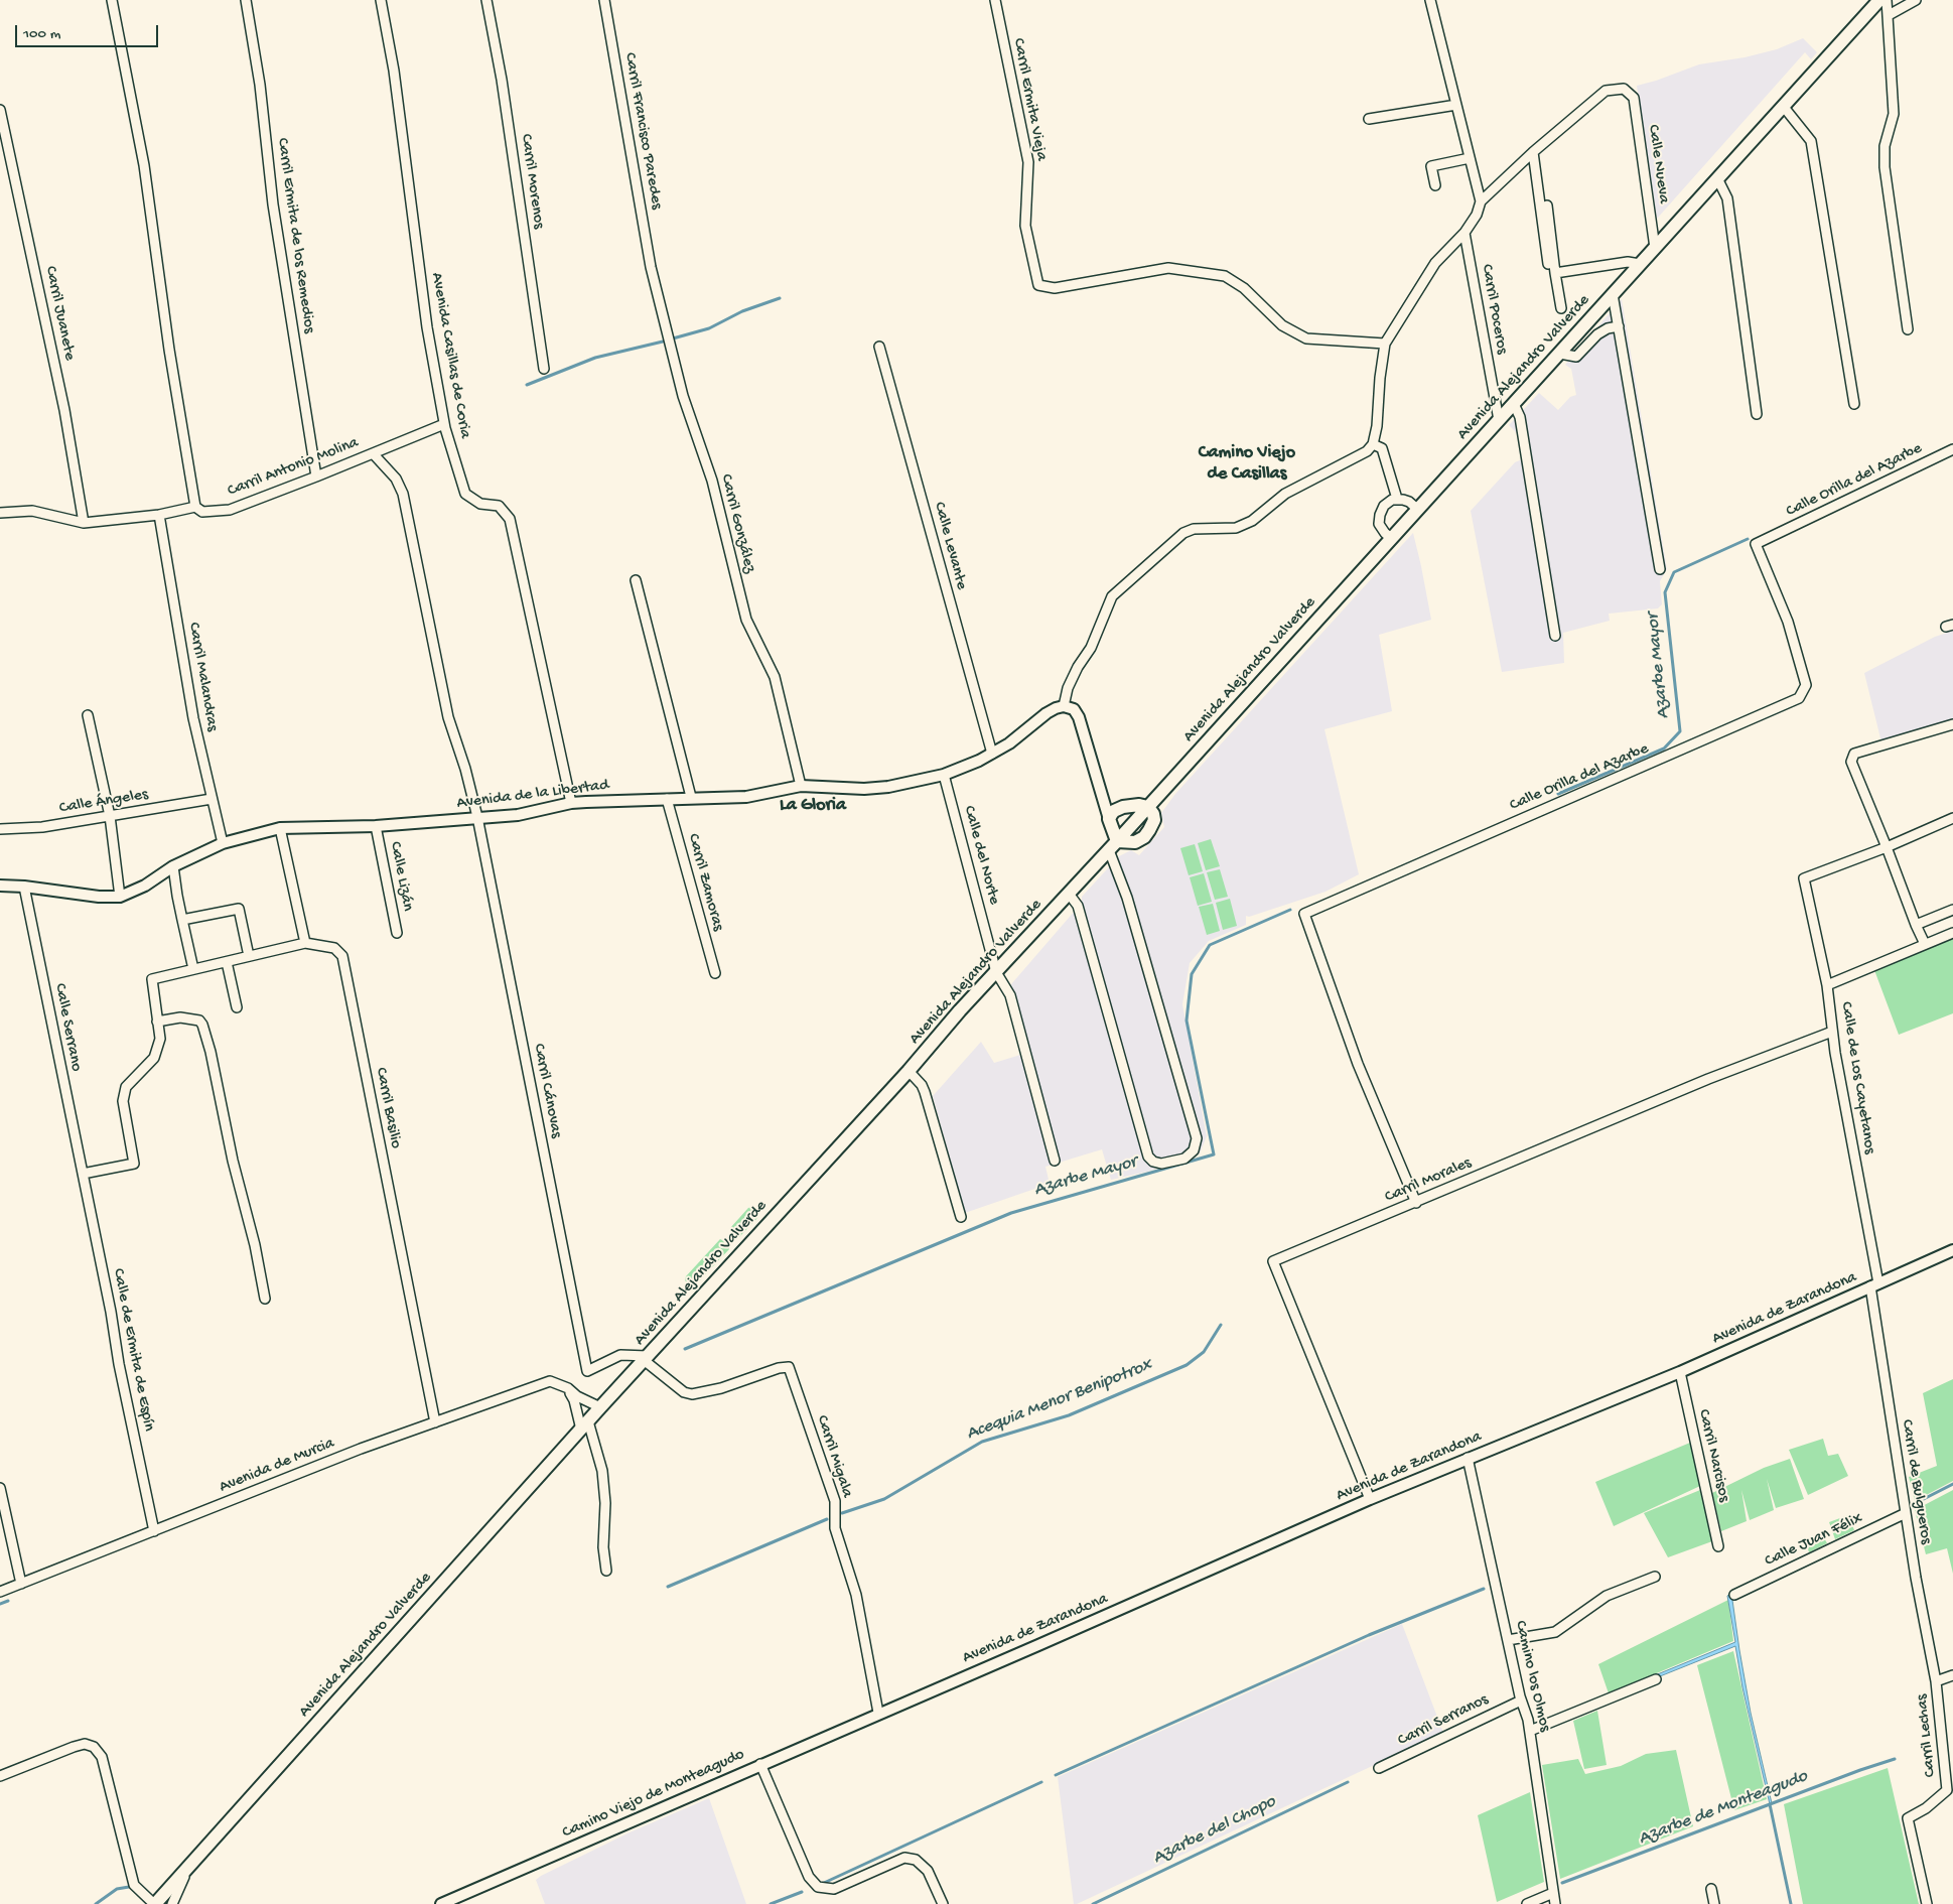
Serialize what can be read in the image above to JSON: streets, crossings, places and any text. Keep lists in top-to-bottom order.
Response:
{
  "streets": {
    "main road": ["Avenida Alejandro Valverde"],
    "street": [
      "Carril Ermita Vieja",
      "Carril Francisco Paredes",
      "Calle Nueva",
      "Carril Morenos",
      "Carril Ermita de los Remedios",
      "Carril Poceros",
      "Carril Juanete",
      "Avenida Casillas de Coria",
      "Carril Antonio Molina",
      "Calle Orilla del Azarbe",
      "Carril González",
      "Calle Levante",
      "Carril Malandras",
      "Avenida de la Libertad",
      "Calle Ángeles",
      "Calle del Norte",
      "Calle Lizán",
      "Carril Zamoras",
      "Calle Serrano",
      "Calle de Los Cayetanos",
      "Carril Cánovas",
      "Carril Basilio",
      "Carril Morales",
      "Avenida de Zarandona",
      "Calle de Ermita de Espín",
      "Carril Narcisos",
      "Carril Migala",
      "Avenida de Murcia",
      "Carril de Bulgueros",
      "Calle Juan Félix",
      "Camino los Olmos",
      "Carril Serranos",
      "Carril Lechas",
      "Camino Viejo de Monteagudo"
    ]
  },
  "crossings": [
    ["Carril Francisco Paredes", "Carril González"],
    ["Calle Nueva", "Avenida Alejandro Valverde"],
    ["Carril Ermita de los Remedios", "Carril Antonio Molina"],
    ["Carril Poceros", "Avenida Alejandro Valverde"],
    ["Carril Juanete", "Carril Antonio Molina"],
    ["Avenida Casillas de Coria", "Carril Antonio Molina"],
    ["Avenida Casillas de Coria", "Avenida de la Libertad"],
    ["Avenida Alejandro Valverde", "Calle del Norte"],
    ["Avenida Alejandro Valverde", "Carril Cánovas"],
    ["Avenida Alejandro Valverde", "Carril Migala"],
    ["Avenida Alejandro Valverde", "Avenida de Murcia"],
    ["Carril Antonio Molina", "Carril Malandras"],
    ["Carril Antonio Molina", "Carril Cánovas"],
    ["Calle Orilla del Azarbe", "Carril Morales"],
    ["Carril González", "Avenida de la Libertad"],
    ["Calle Levante", "Avenida de la Libertad"],
    ["Carril Malandras", "Avenida de la Libertad"],
    ["Carril Malandras", "Calle Ángeles"],
    ["Avenida de la Libertad", "Calle del Norte"],
    ["Avenida de la Libertad", "Calle Lizán"],
    ["Avenida de la Libertad", "Carril Zamoras"],
    ["Avenida de la Libertad", "Calle Serrano"],
    ["Avenida de la Libertad", "Carril Cánovas"],
    ["Calle Serrano", "Calle de Ermita de Espín"],
    ["Calle de Los Cayetanos", "Carril Morales"],
    ["Calle de Los Cayetanos", "Avenida de Zarandona"],
    ["Calle de Los Cayetanos", "Carril de Bulgueros"],
    ["Carril Cánovas", "Carril Migala"],
    ["Carril Basilio", "Avenida de Murcia"],
    ["Carril Morales", "Avenida de Zarandona"],
    ["Avenida de Zarandona", "Carril Narcisos"],
    ["Avenida de Zarandona", "Carril Migala"],
    ["Avenida de Zarandona", "Carril de Bulgueros"],
    ["Avenida de Zarandona", "Camino los Olmos"],
    ["Avenida de Zarandona", "Camino Viejo de Monteagudo"],
    ["Calle de Ermita de Espín", "Avenida de Murcia"],
    ["Carril Migala", "Camino Viejo de Monteagudo"],
    ["Carril de Bulgueros", "Calle Juan Félix"],
    ["Carril de Bulgueros", "Carril Lechas"],
    ["Camino los Olmos", "Carril Serranos"]
  ],
  "districts": ["Camino Viejo de Casillas", "La Gloria"],
  "water": [
    "Azarbe Mayor",
    "Acequia Menor Benipotrox",
    "Azarbe de Monteagudo",
    "Azarbe del Chopo"
  ],
  "scale_bar": "100 m"
}
